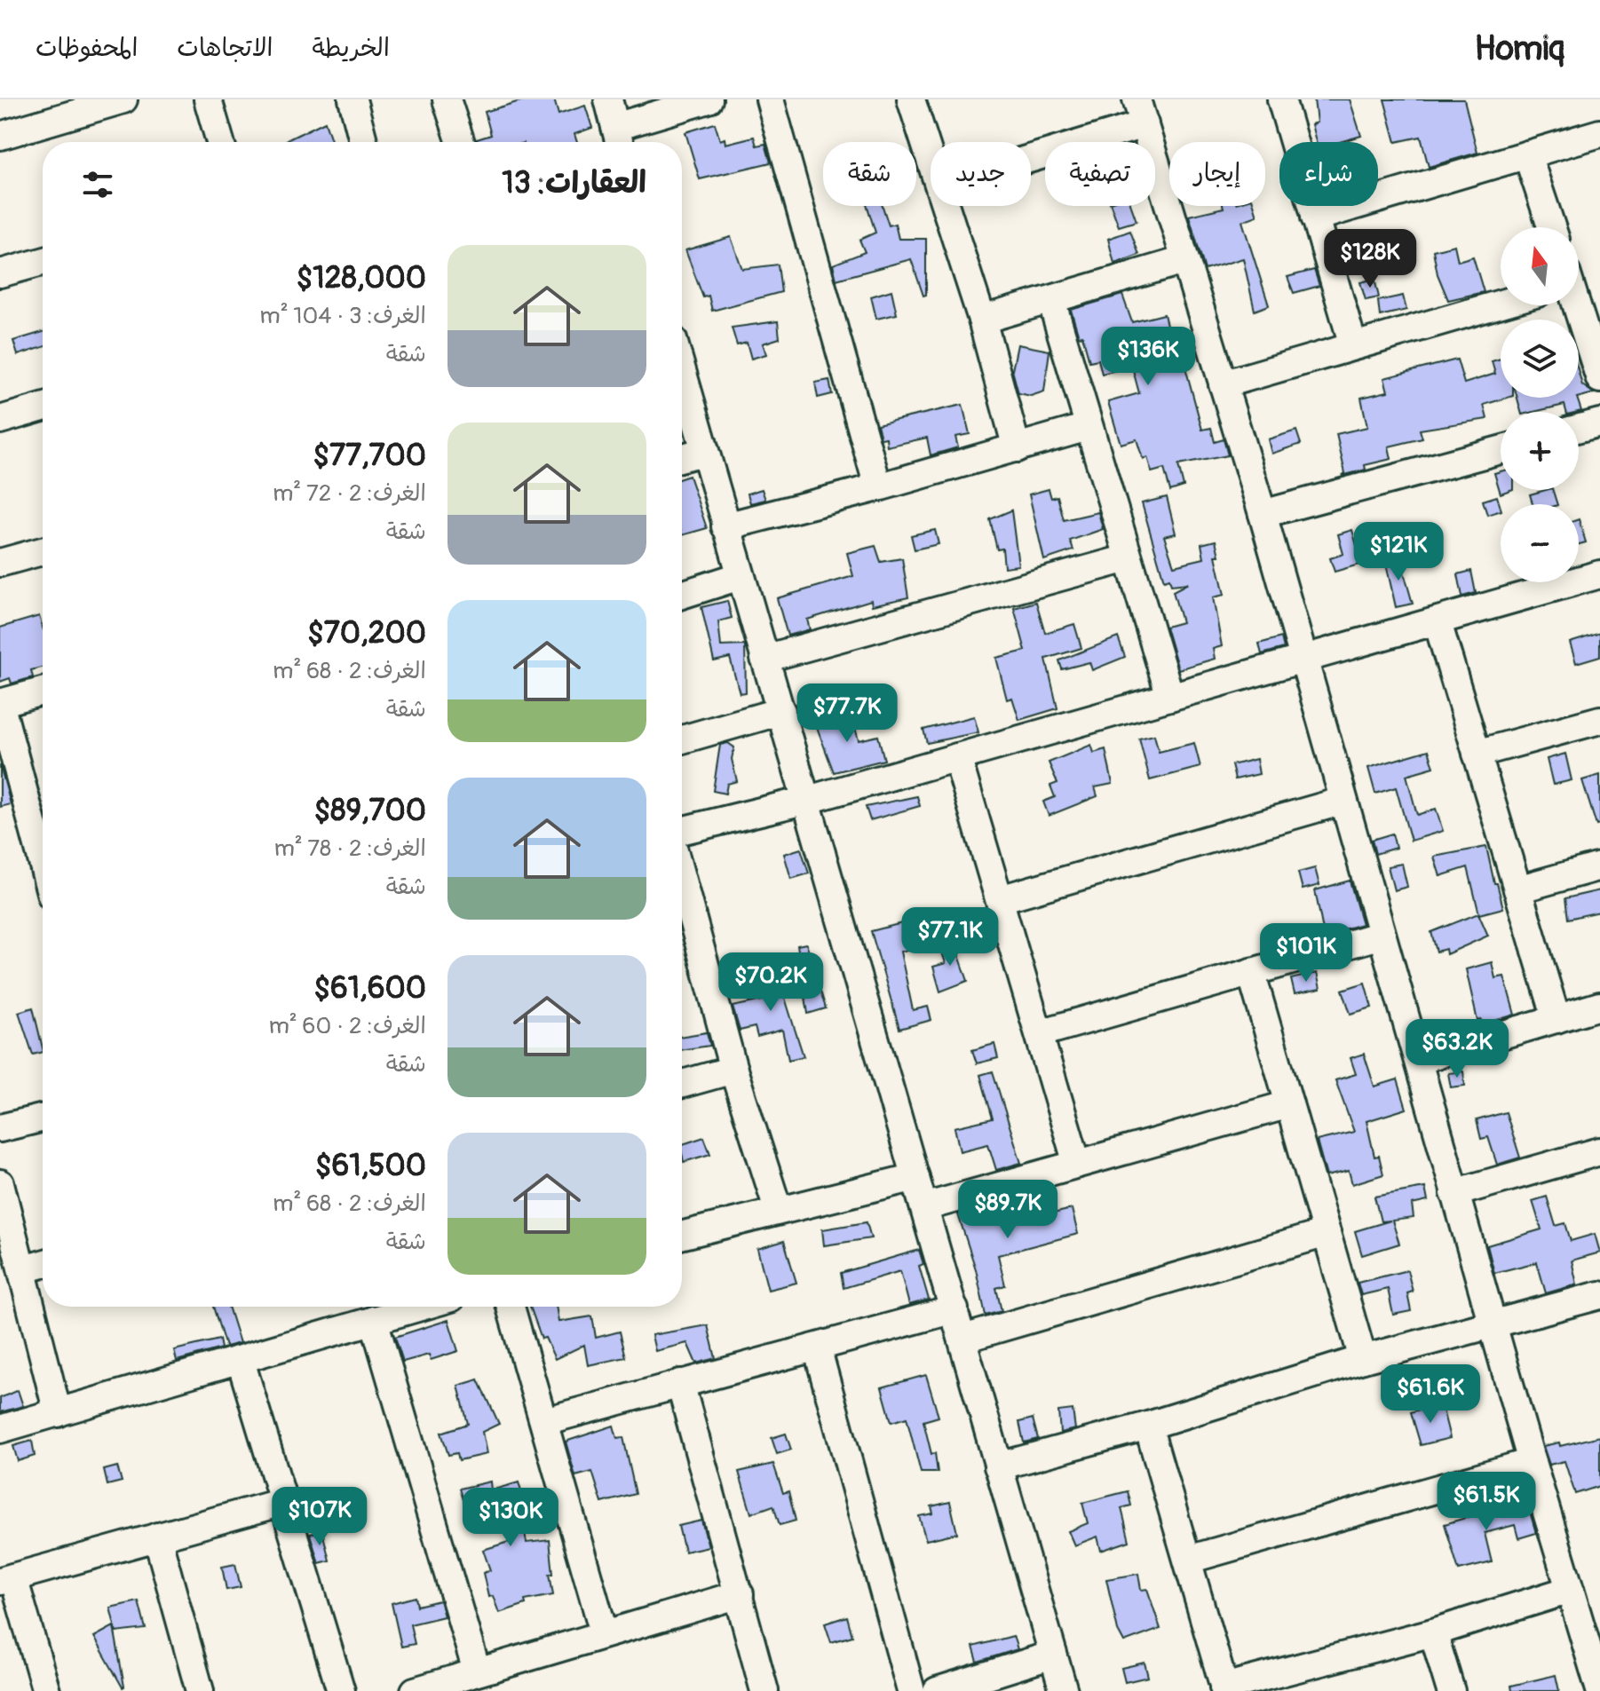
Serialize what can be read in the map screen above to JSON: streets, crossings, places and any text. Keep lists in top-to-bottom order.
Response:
{
  "north": "top",
  "page": {
    "header": "Homiq",
    "nav": ["الخريطة", "الاتجاهات", "المحفوظات"],
    "chip": [
      "شراء",
      "إيجار",
      "تصفية",
      "جديد",
      "شقة"
    ],
    "heading": "العقارات: 13",
    "map_buttons": ["+", "−"],
    "list": [
      {
        "name": "$128,000",
        "note": "الغرف: 3 · 104 m² · شقة"
      },
      {
        "name": "$77,700",
        "note": "الغرف: 2 · 72 m² · شقة"
      },
      {
        "name": "$70,200",
        "note": "الغرف: 2 · 68 m² · شقة"
      },
      {
        "name": "$89,700",
        "note": "الغرف: 2 · 78 m² · شقة"
      },
      {
        "name": "$61,600",
        "note": "الغرف: 2 · 60 m² · شقة"
      },
      {
        "name": "$61,500",
        "note": "الغرف: 2 · 68 m² · شقة"
      }
    ],
    "price": [
      "$128K",
      "$136K",
      "$121K",
      "$77.7K",
      "$77.1K",
      "$101K",
      "$70.2K",
      "$63.2K",
      "$89.7K",
      "$61.6K",
      "$61.5K",
      "$107K",
      "$130K"
    ]
  }
}
